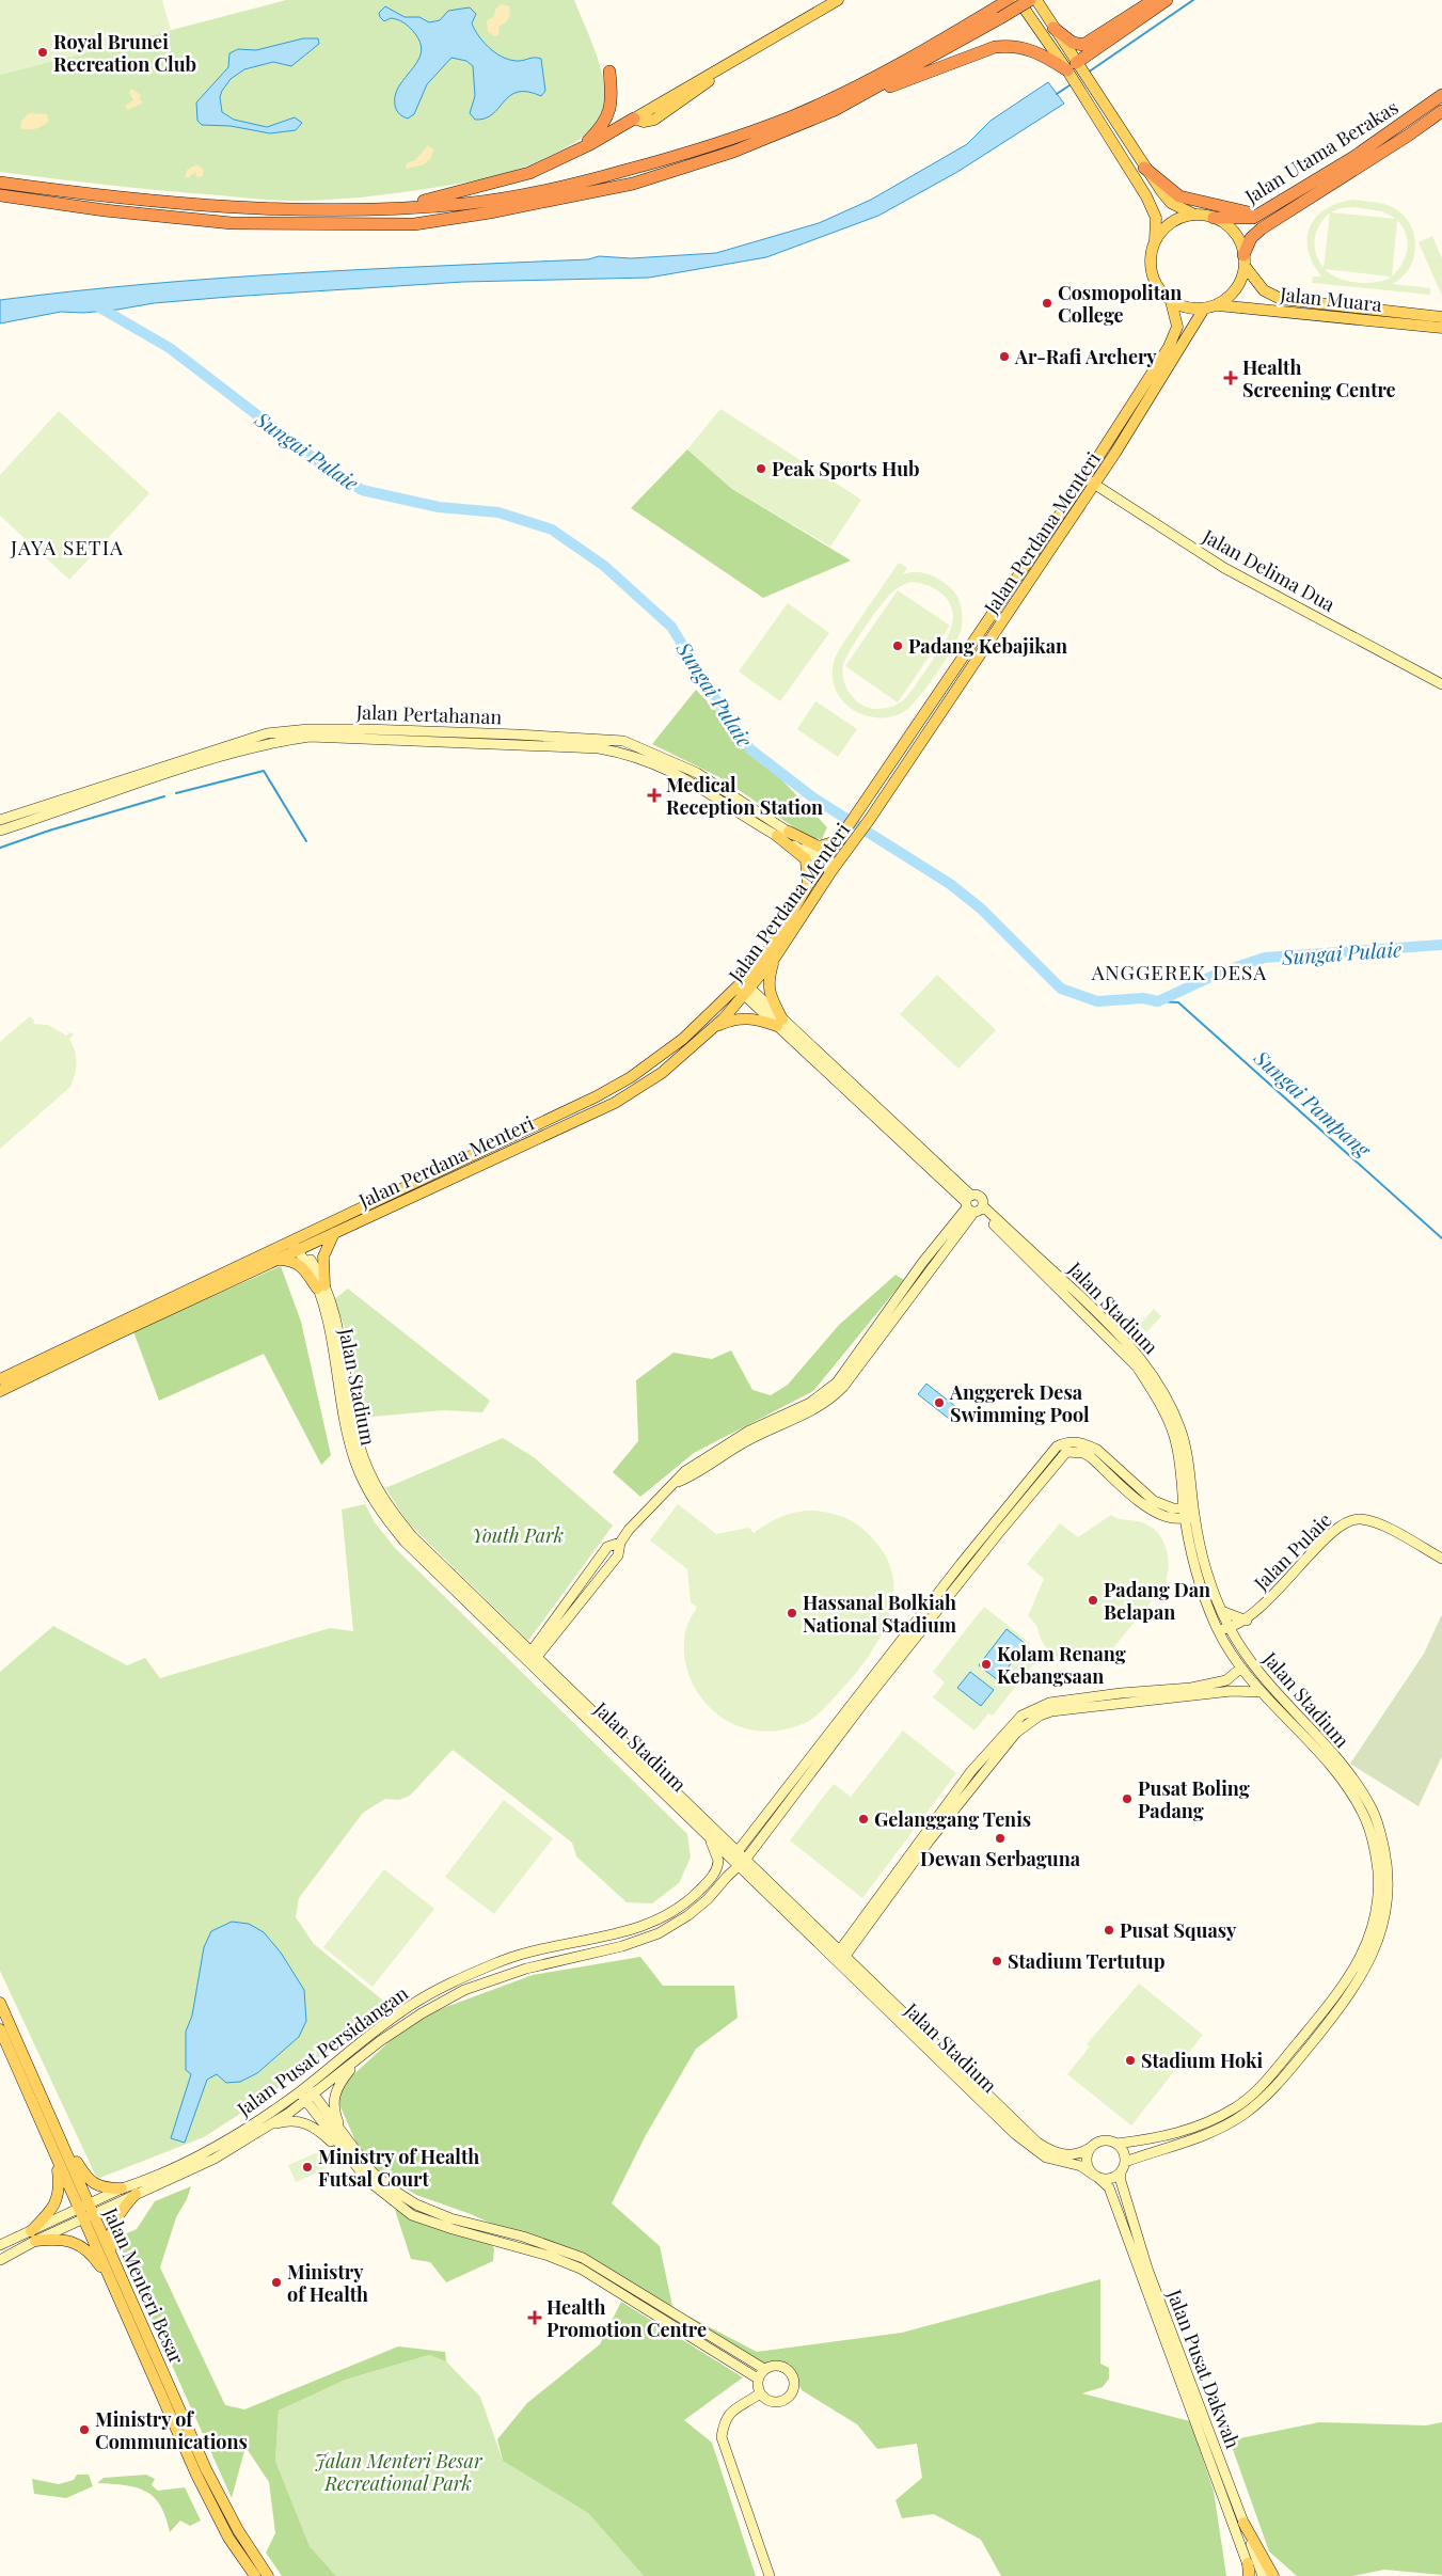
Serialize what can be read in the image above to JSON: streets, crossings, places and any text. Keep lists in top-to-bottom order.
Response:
{
  "streets": {
    "highway": ["Jalan Utama Berakas"],
    "main road": ["Jalan Muara", "Jalan Perdana Menteri", "Jalan Menteri Besar"],
    "street": [
      "Jalan Delima Dua",
      "Jalan Pertahanan",
      "Jalan Stadium",
      "Jalan Pulaie",
      "Jalan Pusat Persidangan",
      "Jalan Pusat Dakwah"
    ]
  },
  "crossings": [
    ["Jalan Utama Berakas", "Jalan Muara"],
    ["Jalan Utama Berakas", "Jalan Perdana Menteri"],
    ["Jalan Muara", "Jalan Perdana Menteri"],
    ["Jalan Perdana Menteri", "Jalan Delima Dua"],
    ["Jalan Perdana Menteri", "Jalan Pertahanan"],
    ["Jalan Perdana Menteri", "Jalan Stadium"],
    ["Jalan Stadium", "Jalan Pulaie"],
    ["Jalan Stadium", "Jalan Pusat Persidangan"],
    ["Jalan Stadium", "Jalan Pusat Dakwah"],
    ["Jalan Pusat Persidangan", "Jalan Menteri Besar"]
  ],
  "districts": ["JAYA SETIA", "ANGGEREK DESA"],
  "water": ["Sungai Pulaie", "Sungai Pampang"],
  "parks": ["Youth Park", "Jalan Menteri Besar Recreational Park"],
  "places": {
    "other": [
      "Royal Brunei Recreation Club",
      "Cosmopolitan College",
      "Ar-Rafi Archery",
      "Peak Sports Hub",
      "Padang Kebajikan",
      "Anggerek Desa Swimming Pool",
      "Padang Dan Belapan",
      "Hassanal Bolkiah National Stadium",
      "Kolam Renang Kebangsaan",
      "Pusat Boling Padang",
      "Gelanggang Tenis",
      "Dewan Serbaguna",
      "Pusat Squasy",
      "Stadium Tertutup",
      "Stadium Hoki",
      "Ministry of Health Futsal Court",
      "Ministry of Health",
      "Ministry of Communications"
    ],
    "health": ["Health Screening Centre", "Medical Reception Station", "Health Promotion Centre"]
  }
}
